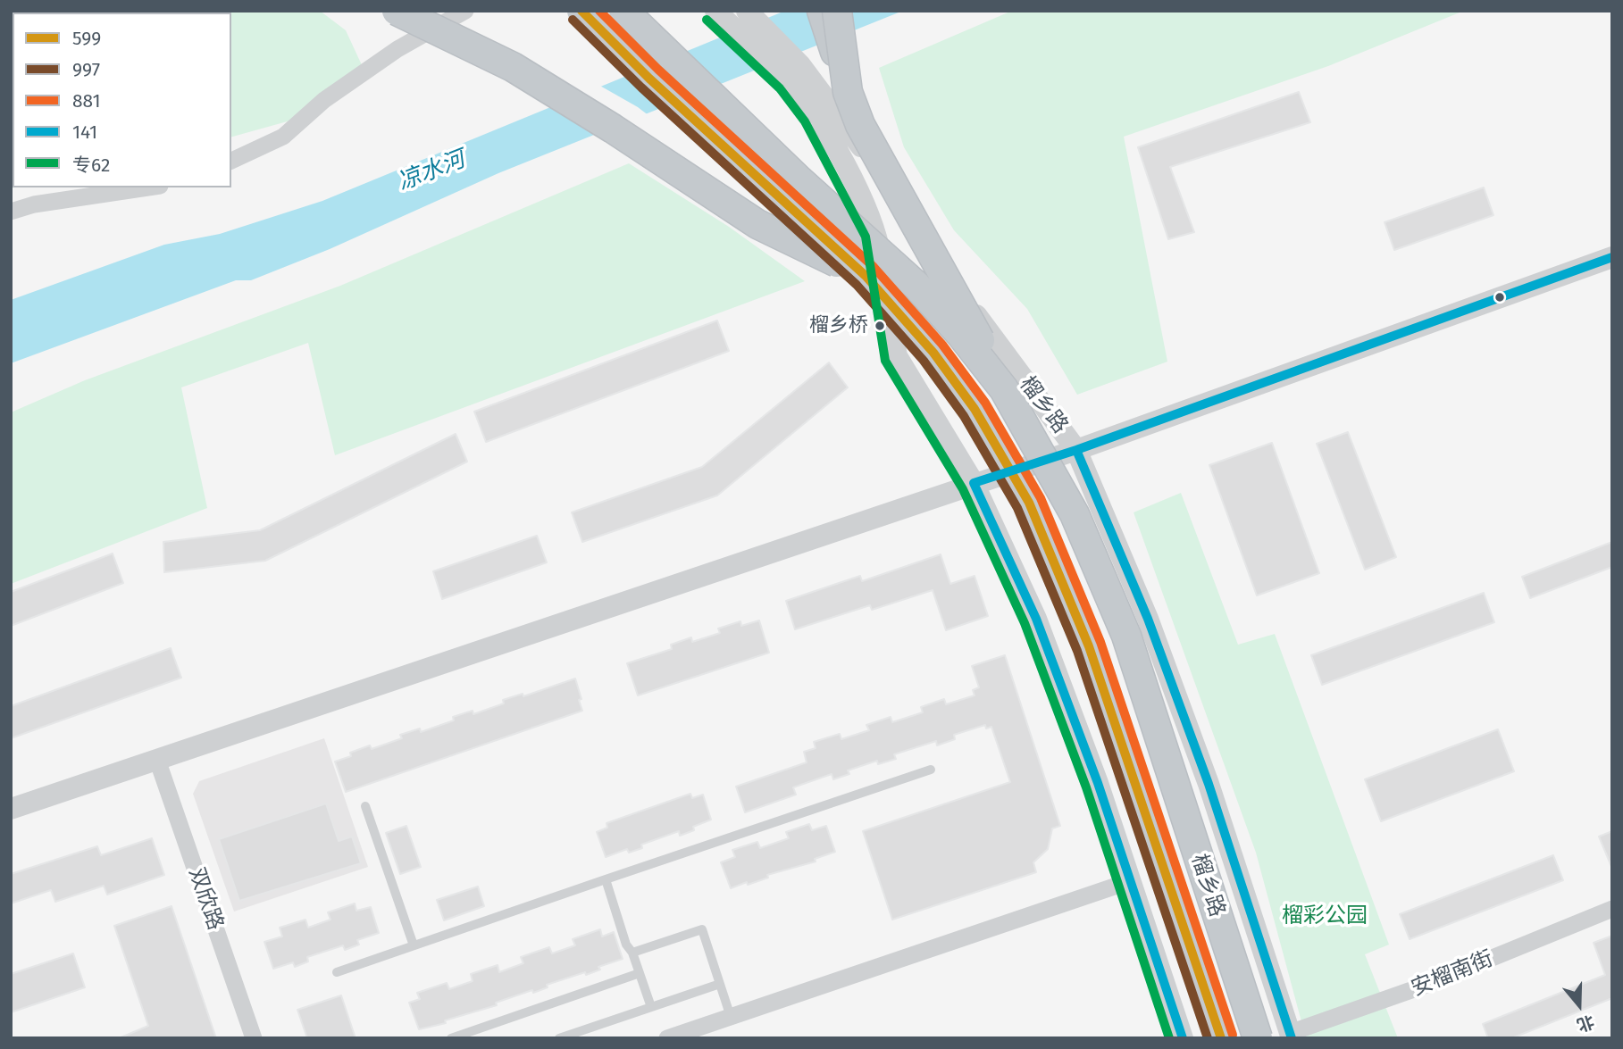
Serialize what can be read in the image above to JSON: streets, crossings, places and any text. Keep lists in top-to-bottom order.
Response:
{
  "streets": {
    "highway": ["榴乡路"],
    "street": ["双欣路", "安榴南街"]
  },
  "crossings": [
    ["榴乡路", "安榴南街"]
  ],
  "water": ["凉水河"],
  "parks": ["榴彩公园"],
  "places": ["榴乡桥"],
  "lines": [
    "transit line 599",
    "transit line 881",
    "transit line 997",
    "transit line 专62",
    "transit line 141"
  ],
  "legend": [
    "599",
    "997",
    "881",
    "141",
    "专62"
  ],
  "north": "bottom"
}
